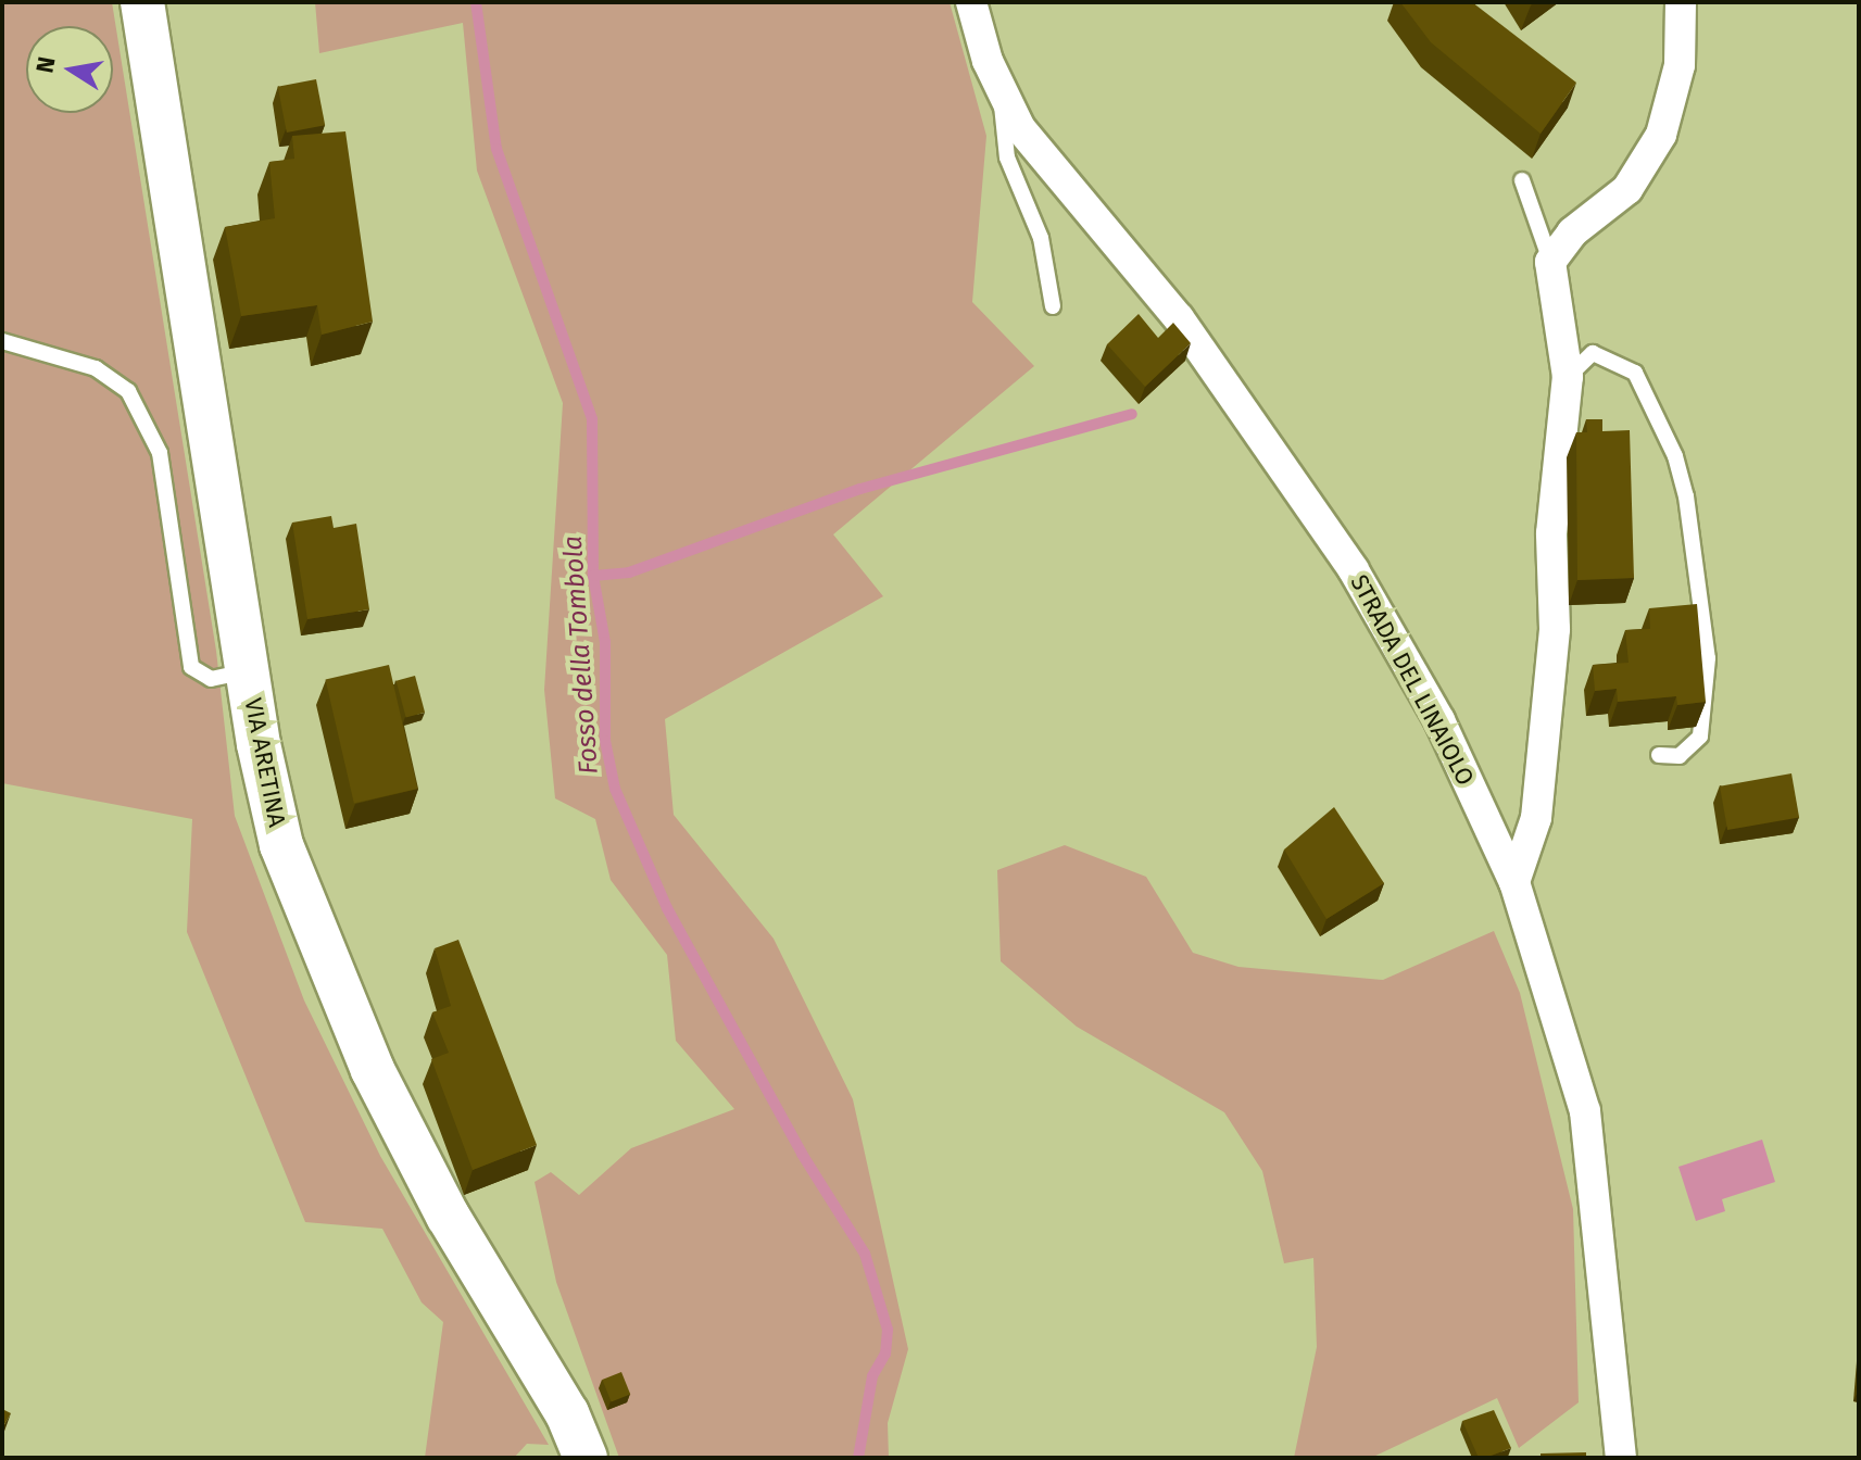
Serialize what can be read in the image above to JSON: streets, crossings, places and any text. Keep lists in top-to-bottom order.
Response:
{
  "streets": {
    "main road": ["VIA ARETINA"],
    "street": ["STRADA DEL LINAIOLO"]
  },
  "water": ["Fosso della Tombola"],
  "north": "left"
}
